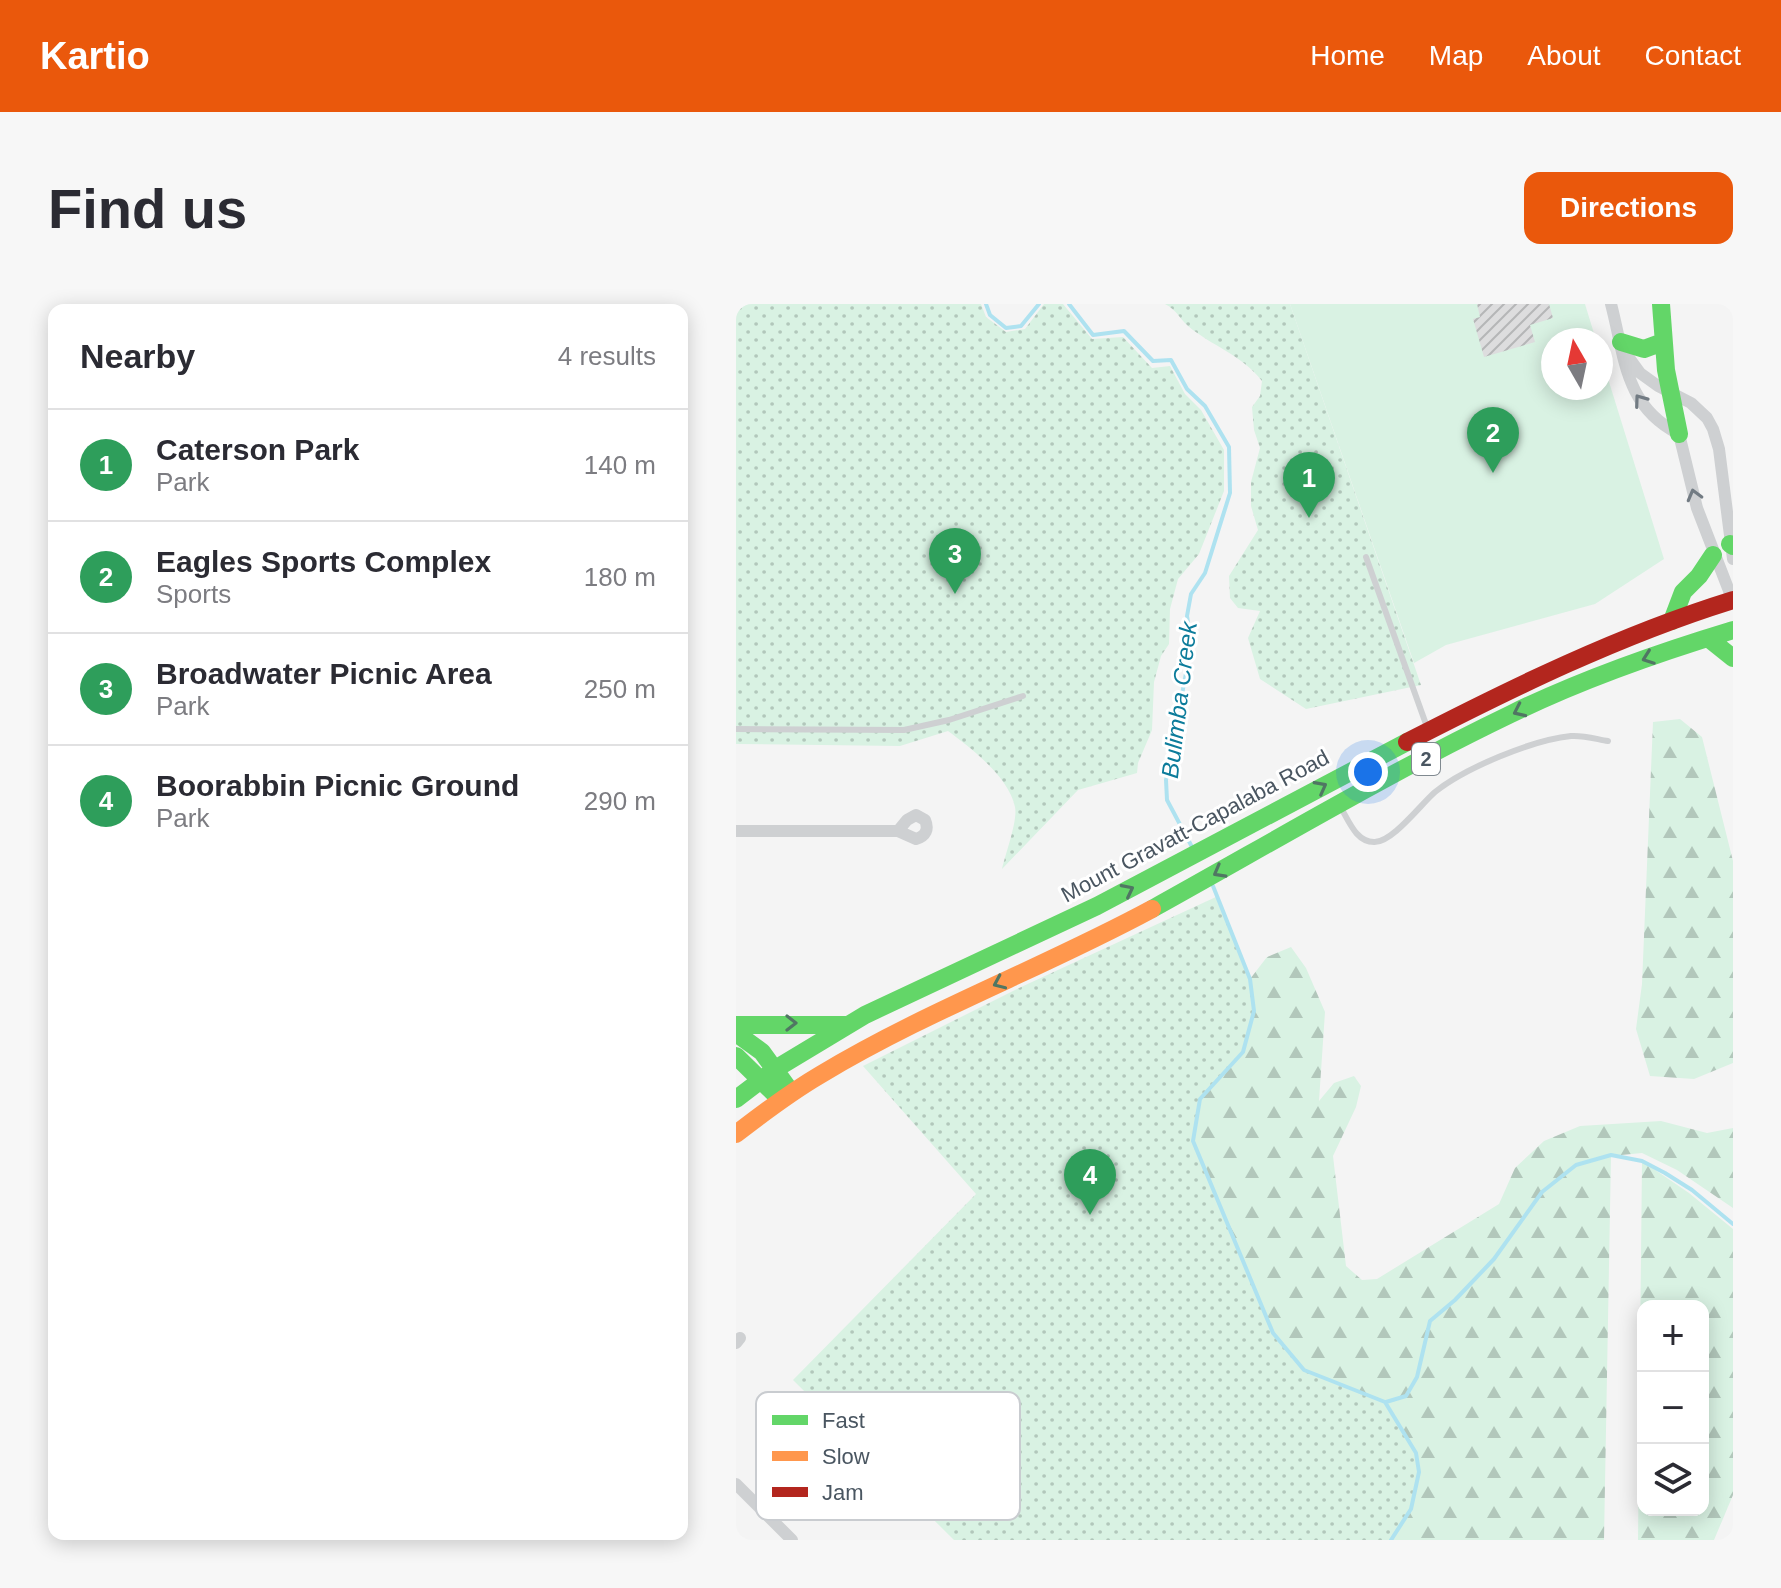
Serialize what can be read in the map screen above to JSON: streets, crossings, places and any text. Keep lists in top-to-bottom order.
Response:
{
  "streets": {
    "main road": ["2", "Mount Gravatt-Capalaba Road"]
  },
  "water": ["Bulimba Creek"],
  "legend": ["Fast", "Slow", "Jam"],
  "north": "top",
  "page": {
    "header": "Kartio",
    "nav": [
      "Home",
      "Map",
      "About",
      "Contact"
    ],
    "buttons": "Directions",
    "title": "Find us",
    "heading": ["Nearby", "4 results"],
    "pins": [
      "2",
      "1",
      "3",
      "4"
    ],
    "list": [
      {
        "mark": "1",
        "name": "Caterson Park",
        "note": "Park",
        "value": "140 m"
      },
      {
        "mark": "2",
        "name": "Eagles Sports Complex",
        "note": "Sports",
        "value": "180 m"
      },
      {
        "mark": "3",
        "name": "Broadwater Picnic Area",
        "note": "Park",
        "value": "250 m"
      },
      {
        "mark": "4",
        "name": "Boorabbin Picnic Ground",
        "note": "Park",
        "value": "290 m"
      }
    ],
    "map_buttons": ["+", "−"]
  }
}
